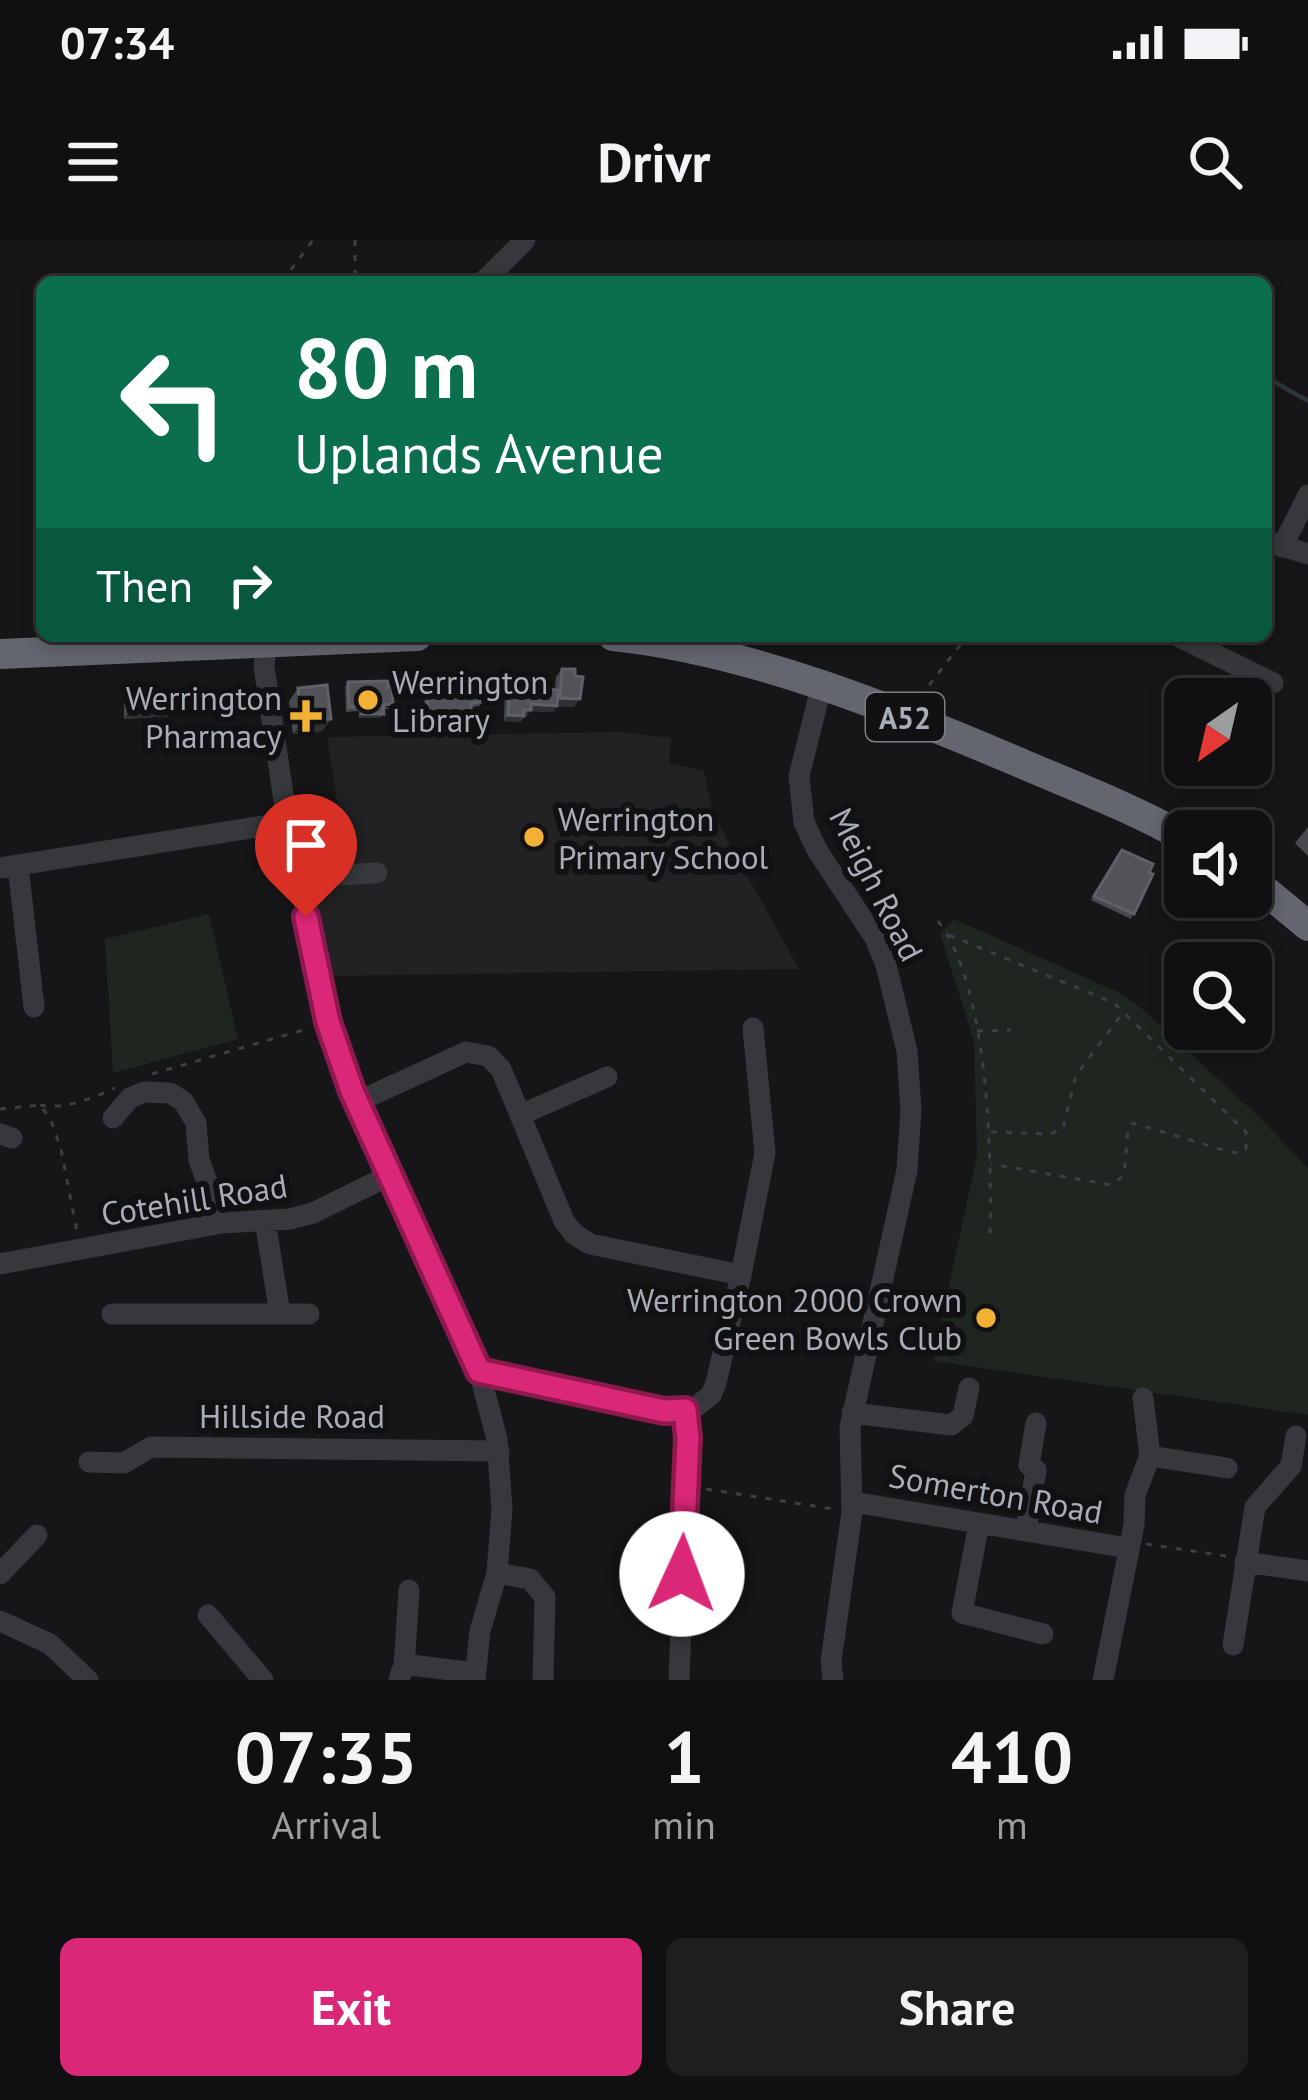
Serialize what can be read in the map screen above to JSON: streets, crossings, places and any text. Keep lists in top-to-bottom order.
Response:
{
  "streets": {
    "highway": ["A52"],
    "street": [
      "Meigh Road",
      "Cotehill Road",
      "Hillside Road",
      "Somerton Road"
    ]
  },
  "crossings": [
    ["A52", "Meigh Road"],
    ["Meigh Road", "Somerton Road"]
  ],
  "places": {
    "other": ["Werrington Library", "Werrington Primary School", "Werrington 2000 Crown Green Bowls Club"],
    "health": ["Werrington Pharmacy"]
  },
  "north": "bottom left",
  "page": {
    "status": "07:34",
    "header": "Drivr",
    "turn": ["80 m", "Uplands Avenue"],
    "then": "Then",
    "eta": [
      "07:35",
      "Arrival",
      "1",
      "min",
      "410",
      "m"
    ],
    "buttons": ["Exit", "Share"]
  }
}
